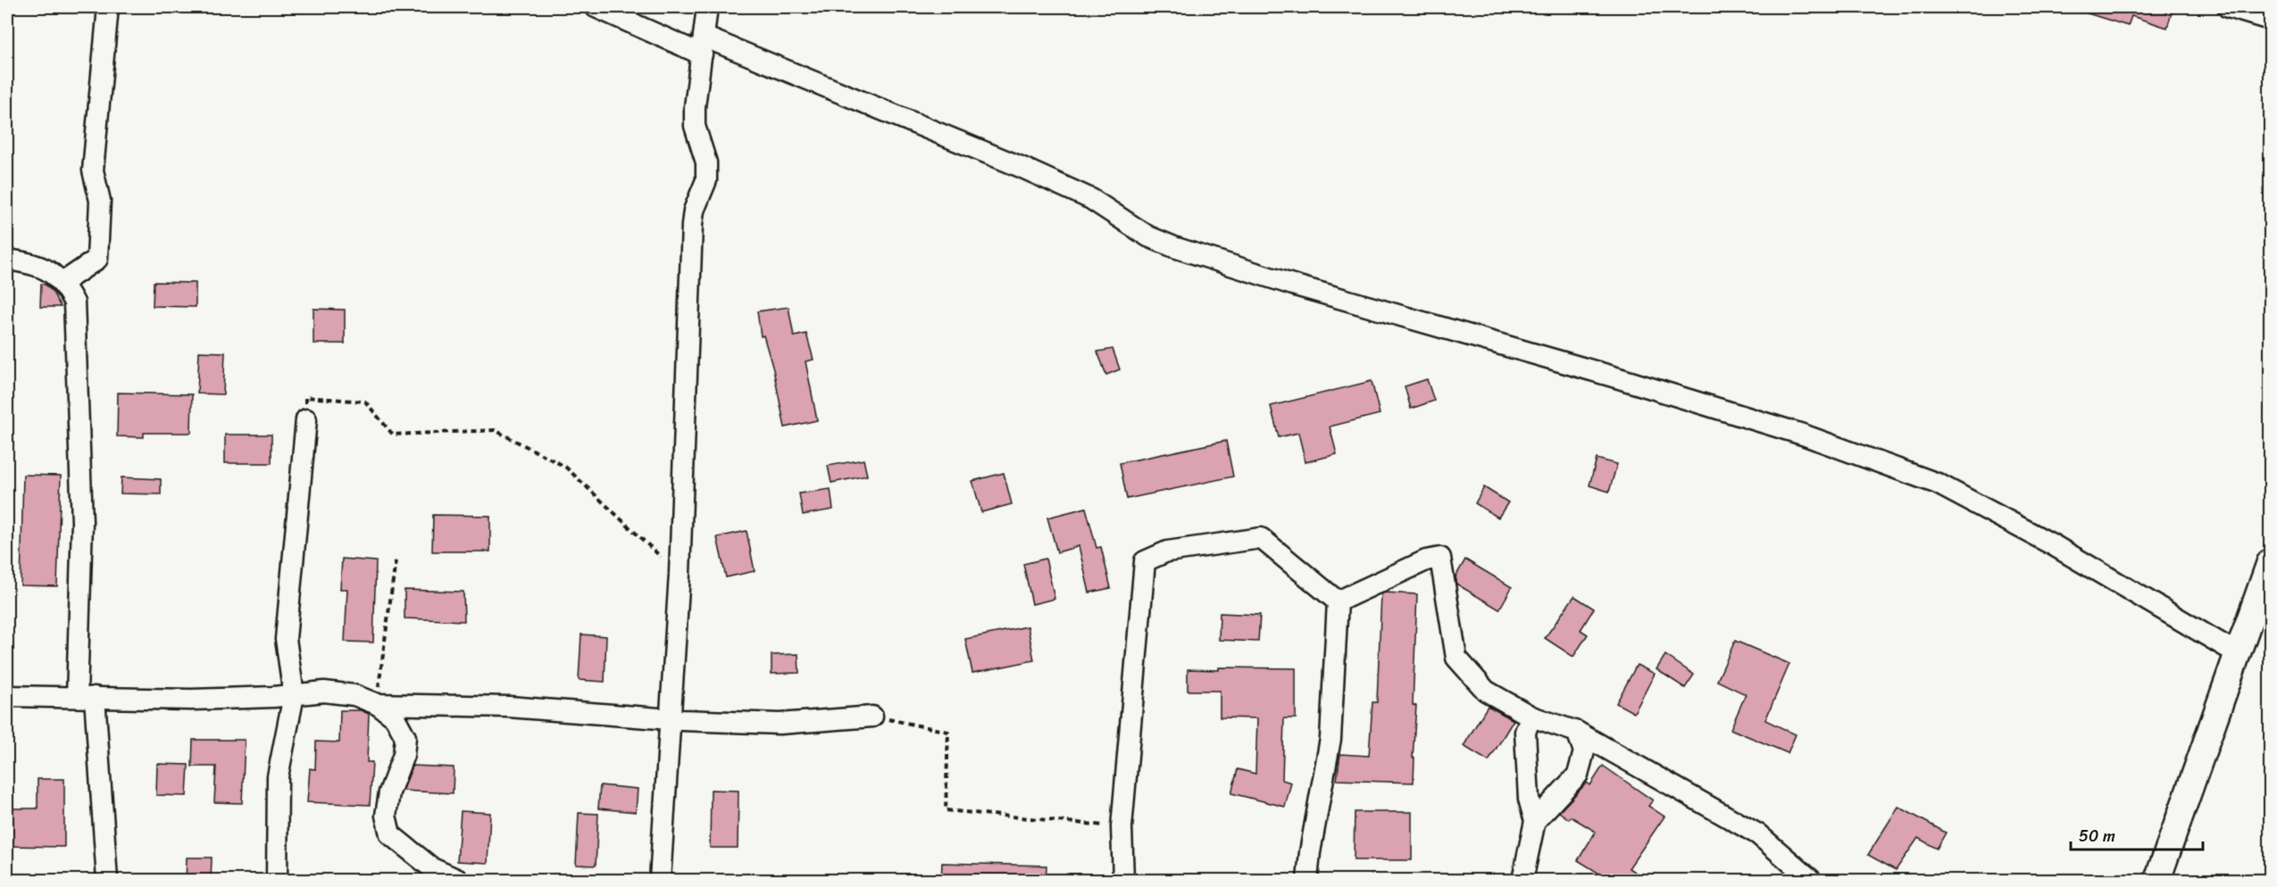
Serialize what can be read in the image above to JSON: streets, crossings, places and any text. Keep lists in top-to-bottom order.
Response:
{
  "scale_bar": "50 m"
}
